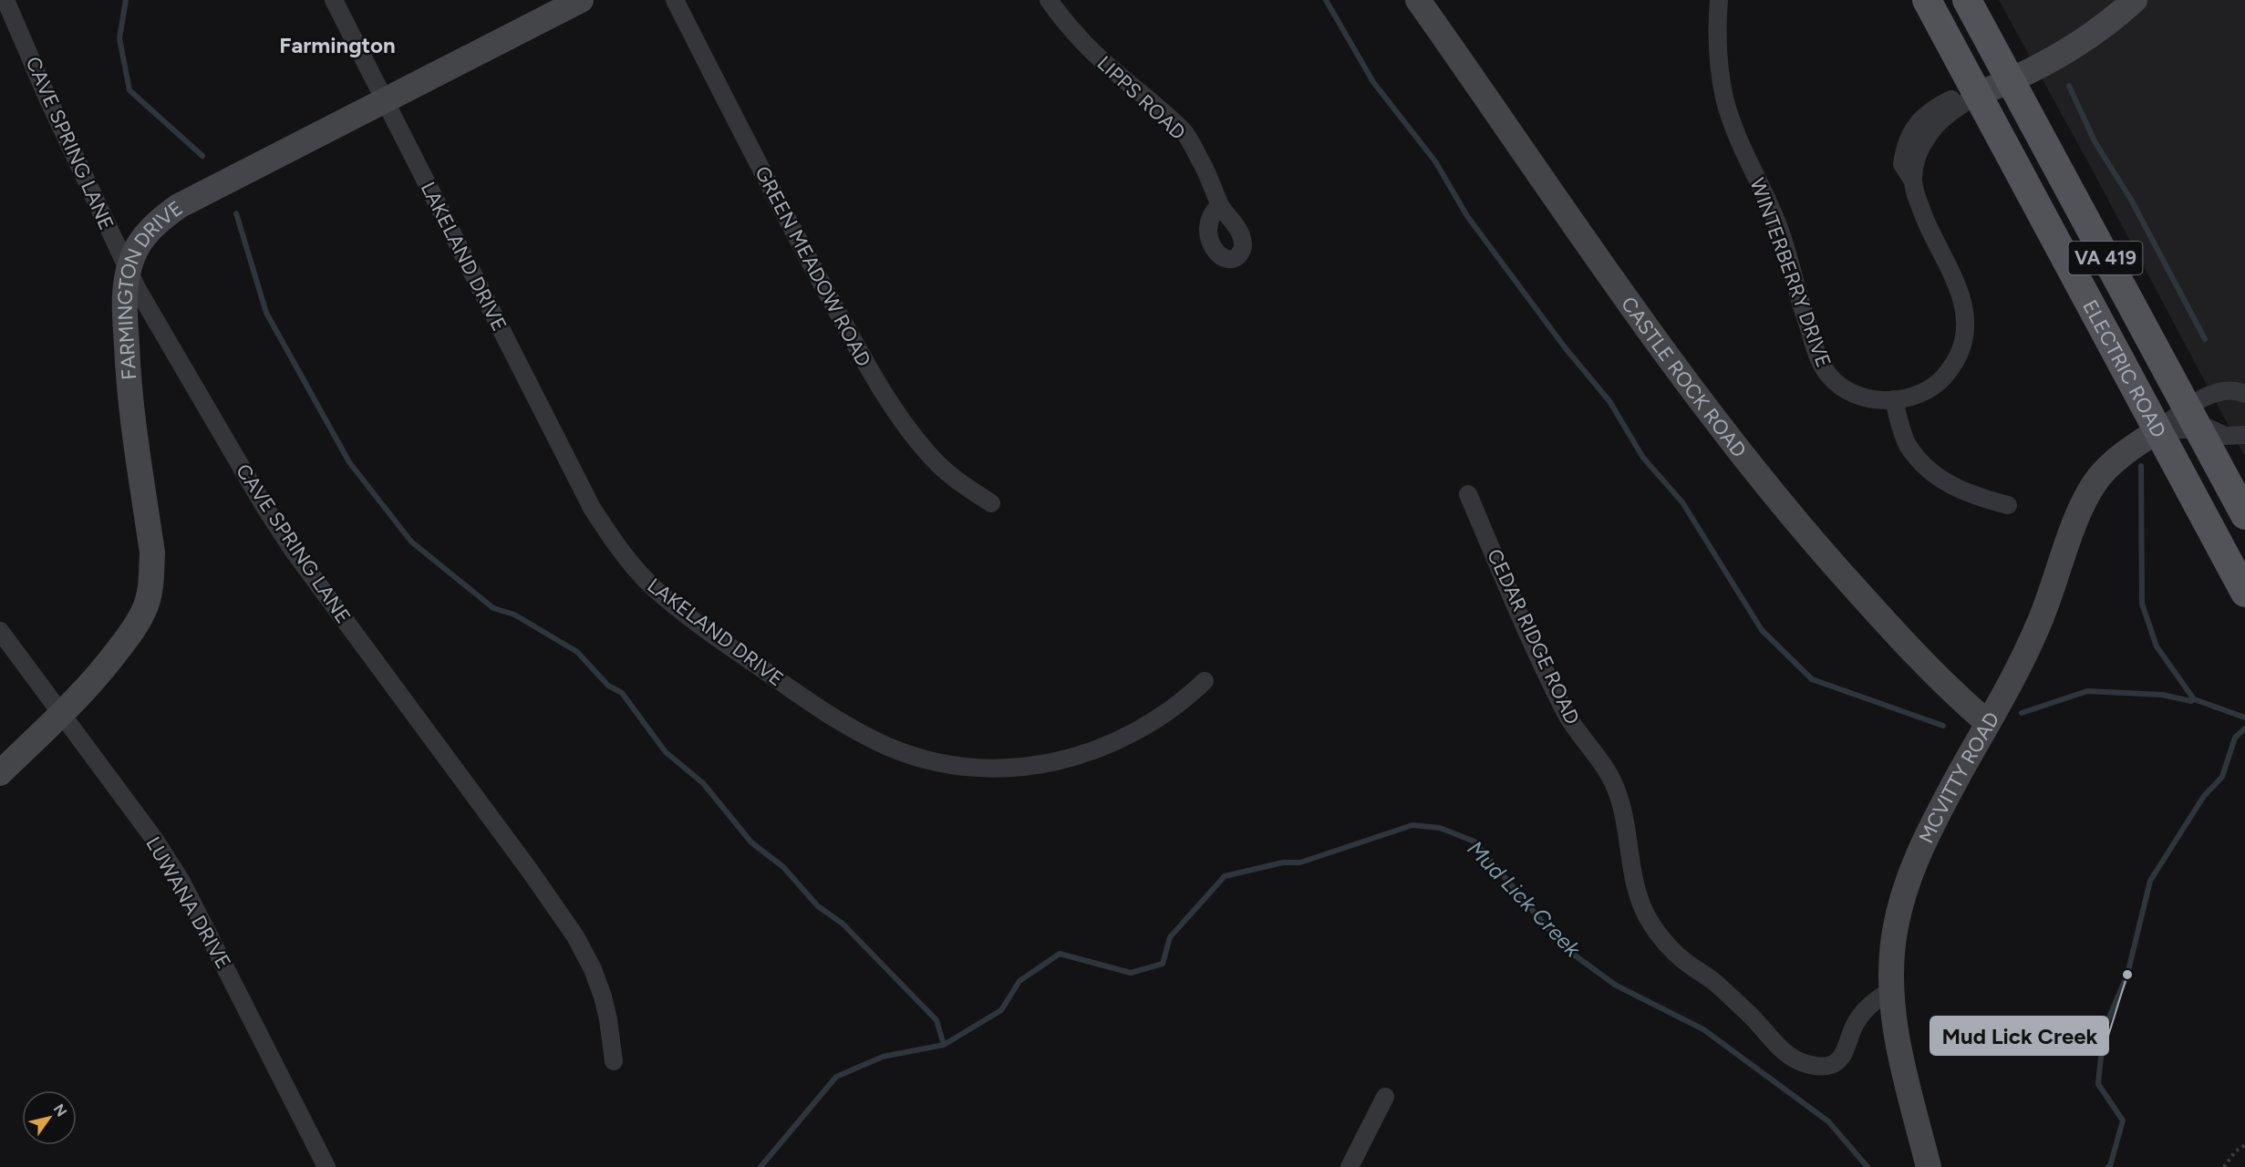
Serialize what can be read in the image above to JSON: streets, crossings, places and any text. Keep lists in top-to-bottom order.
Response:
{
  "streets": {
    "main road": ["VA 419", "ELECTRIC ROAD"],
    "street": [
      "LIPPS ROAD",
      "CAVE SPRING LANE",
      "LAKELAND DRIVE",
      "GREEN MEADOW ROAD",
      "WINTERBERRY DRIVE",
      "FARMINGTON DRIVE",
      "CASTLE ROCK ROAD",
      "CEDAR RIDGE ROAD",
      "MCVITTY ROAD",
      "LUWANA DRIVE"
    ]
  },
  "crossings": [
    ["CAVE SPRING LANE", "FARMINGTON DRIVE"],
    ["LAKELAND DRIVE", "FARMINGTON DRIVE"],
    ["WINTERBERRY DRIVE", "ELECTRIC ROAD"],
    ["FARMINGTON DRIVE", "LUWANA DRIVE"],
    ["ELECTRIC ROAD", "MCVITTY ROAD"],
    ["CASTLE ROCK ROAD", "MCVITTY ROAD"],
    ["CEDAR RIDGE ROAD", "MCVITTY ROAD"]
  ],
  "districts": ["Farmington"],
  "water": ["Mud Lick Creek"],
  "places": ["Mud Lick Creek"],
  "north": "top right"
}
